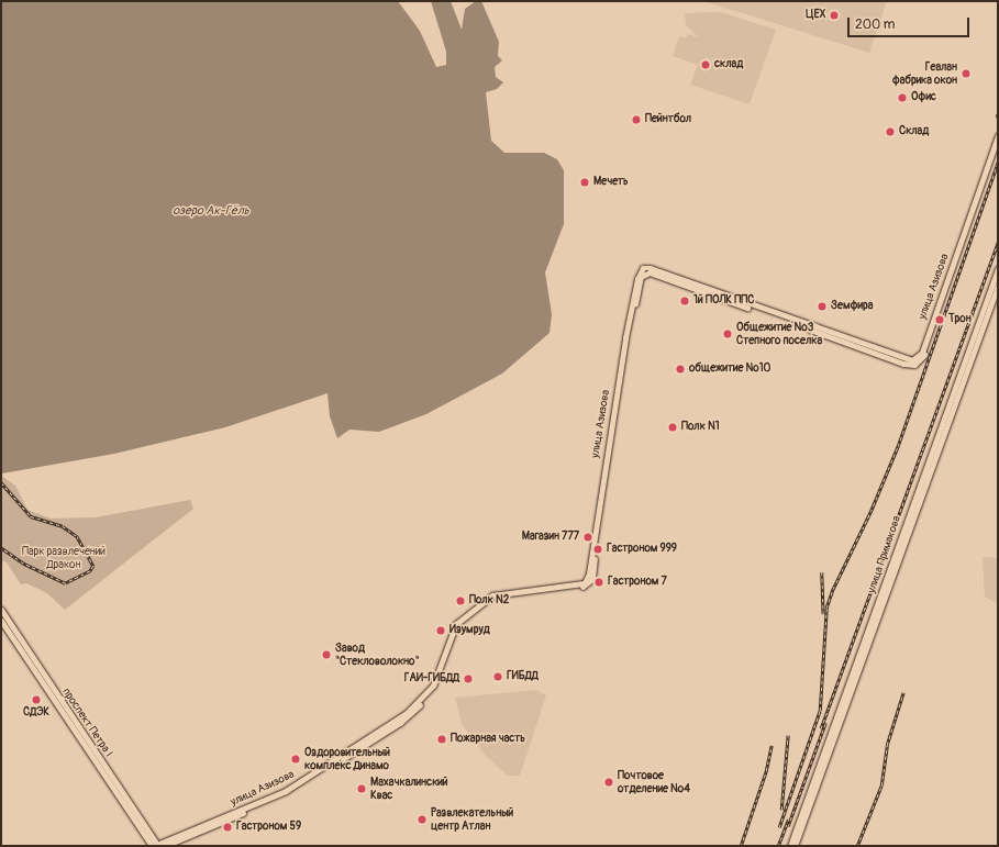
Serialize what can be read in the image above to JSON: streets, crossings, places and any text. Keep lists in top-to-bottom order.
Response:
{
  "streets": {
    "main road": ["улица Азизова", "улица Примакова", "проспект Петра I"]
  },
  "crossings": [
    ["улица Азизова", "проспект Петра I"]
  ],
  "water": ["озеро Ак-Гёль"],
  "parks": ["Парк развлечений Дракон"],
  "places": [
    "ЦЕХ",
    "склад",
    "Геалан фабрика окон",
    "Офис",
    "Пейнтбол",
    "Склад",
    "Мечеть",
    "1й ПОЛК ППС",
    "Земфира",
    "Трон",
    "Общежитие №3 Степного поселка",
    "общежитие №10",
    "Полк N1",
    "Магазин 777",
    "Гастроном 999",
    "Гастроном 7",
    "Полк N2",
    "Изумруд",
    "Завод \"Стекловолокно\"",
    "ГИБДД",
    "ГАИ-ГИБДД",
    "СДЭК",
    "Пожарная часть",
    "Оздоровительный комплекс Динамо",
    "Почтовое отделение №4",
    "Махачкалинский Квас",
    "Развлекательный центр Атлан",
    "Гастроном 59"
  ],
  "scale_bar": "200 m"
}
